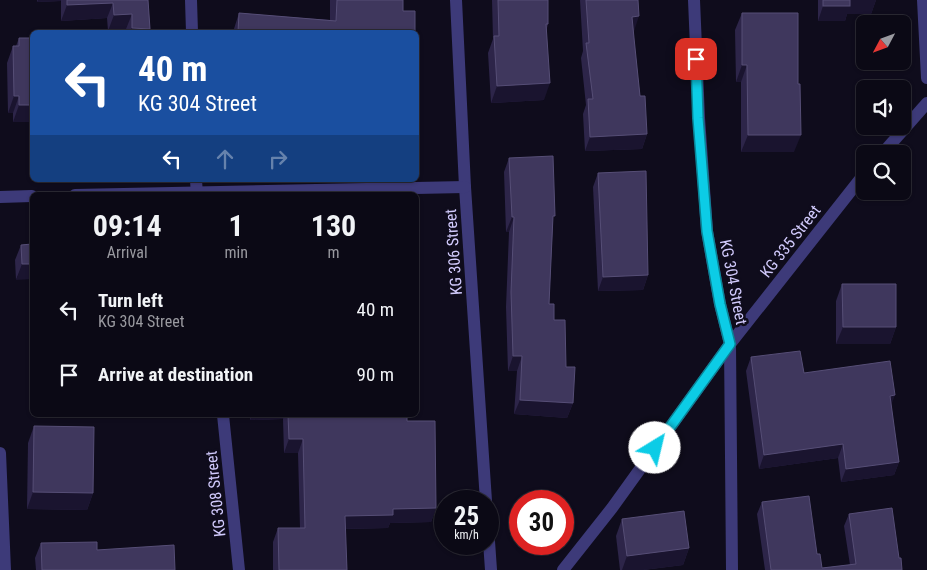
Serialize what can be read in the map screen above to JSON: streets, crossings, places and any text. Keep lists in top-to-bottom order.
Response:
{
  "streets": {
    "street": [
      "KG 335 Street",
      "KG 306 Street",
      "KG 304 Street",
      "KG 308 Street"
    ]
  },
  "crossings": [
    ["KG 335 Street", "KG 304 Street"]
  ],
  "north": "bottom left",
  "page": {
    "turn": ["40 m", "KG 304 Street"],
    "eta": [
      "09:14",
      "Arrival",
      "1",
      "min",
      "130",
      "m"
    ],
    "list": [
      {
        "name": "Turn left",
        "note": "KG 304 Street",
        "value": "40 m"
      },
      {
        "name": "Arrive at destination",
        "value": "90 m"
      }
    ],
    "speed": "25 km/h",
    "limit": "30"
  }
}
